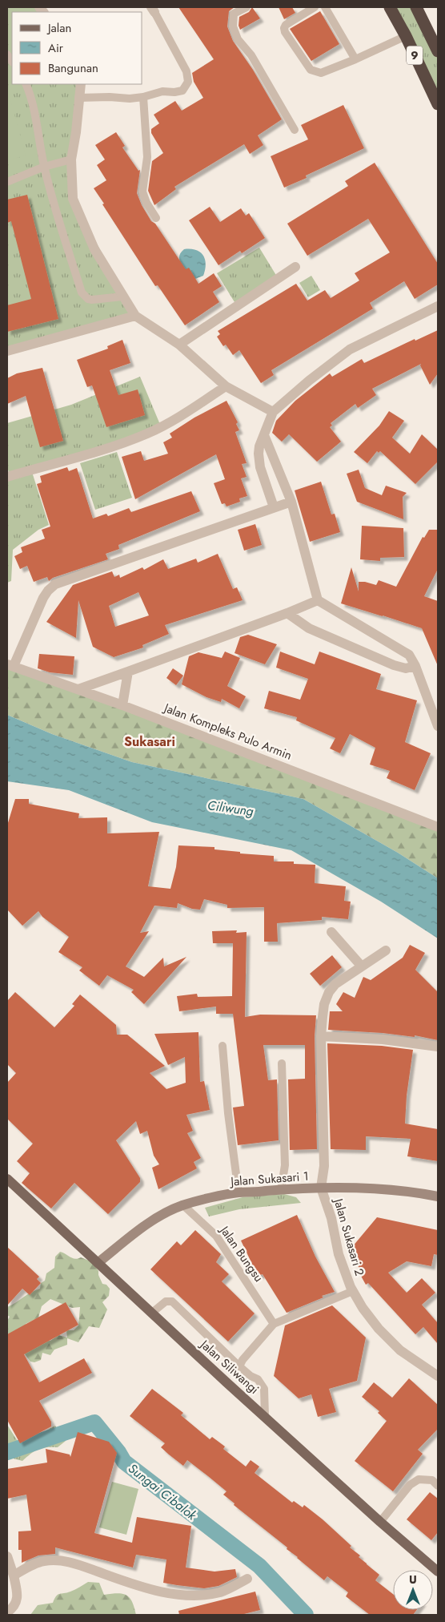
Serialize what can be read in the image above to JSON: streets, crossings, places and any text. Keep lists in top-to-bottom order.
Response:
{
  "streets": {
    "highway": ["9"],
    "main road": ["Jalan Siliwangi"],
    "street": ["Jalan Kompleks Pulo Armin", "Jalan Sukasari 1", "Jalan Sukasari 2"],
    "lane": ["Jalan Bungsu"]
  },
  "crossings": [
    ["Jalan Sukasari 1", "Jalan Sukasari 2"],
    ["Jalan Sukasari 1", "Jalan Bungsu"],
    ["Jalan Sukasari 1", "Jalan Siliwangi"]
  ],
  "districts": ["Sukasari"],
  "water": ["Ciliwung", "Sungai Cibalok"],
  "legend": ["Jalan", "Air", "Bangunan"],
  "north": "top"
}
